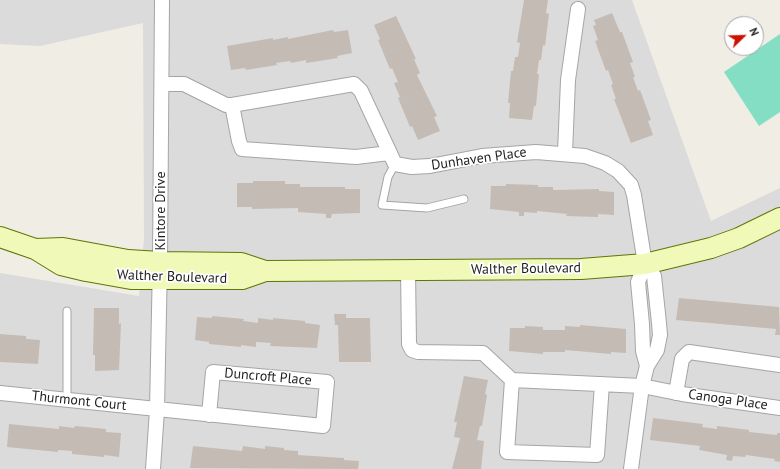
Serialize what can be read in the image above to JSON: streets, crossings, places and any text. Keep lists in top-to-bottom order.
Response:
{
  "streets": {
    "main road": ["Walther Boulevard"],
    "street": [
      "Dunhaven Place",
      "Kintore Drive",
      "Duncroft Place",
      "Canoga Place",
      "Thurmont Court"
    ]
  },
  "crossings": [
    ["Dunhaven Place", "Walther Boulevard"],
    ["Dunhaven Place", "Canoga Place"],
    ["Kintore Drive", "Walther Boulevard"],
    ["Kintore Drive", "Duncroft Place"],
    ["Kintore Drive", "Thurmont Court"],
    ["Duncroft Place", "Thurmont Court"]
  ],
  "north": "top right"
}
